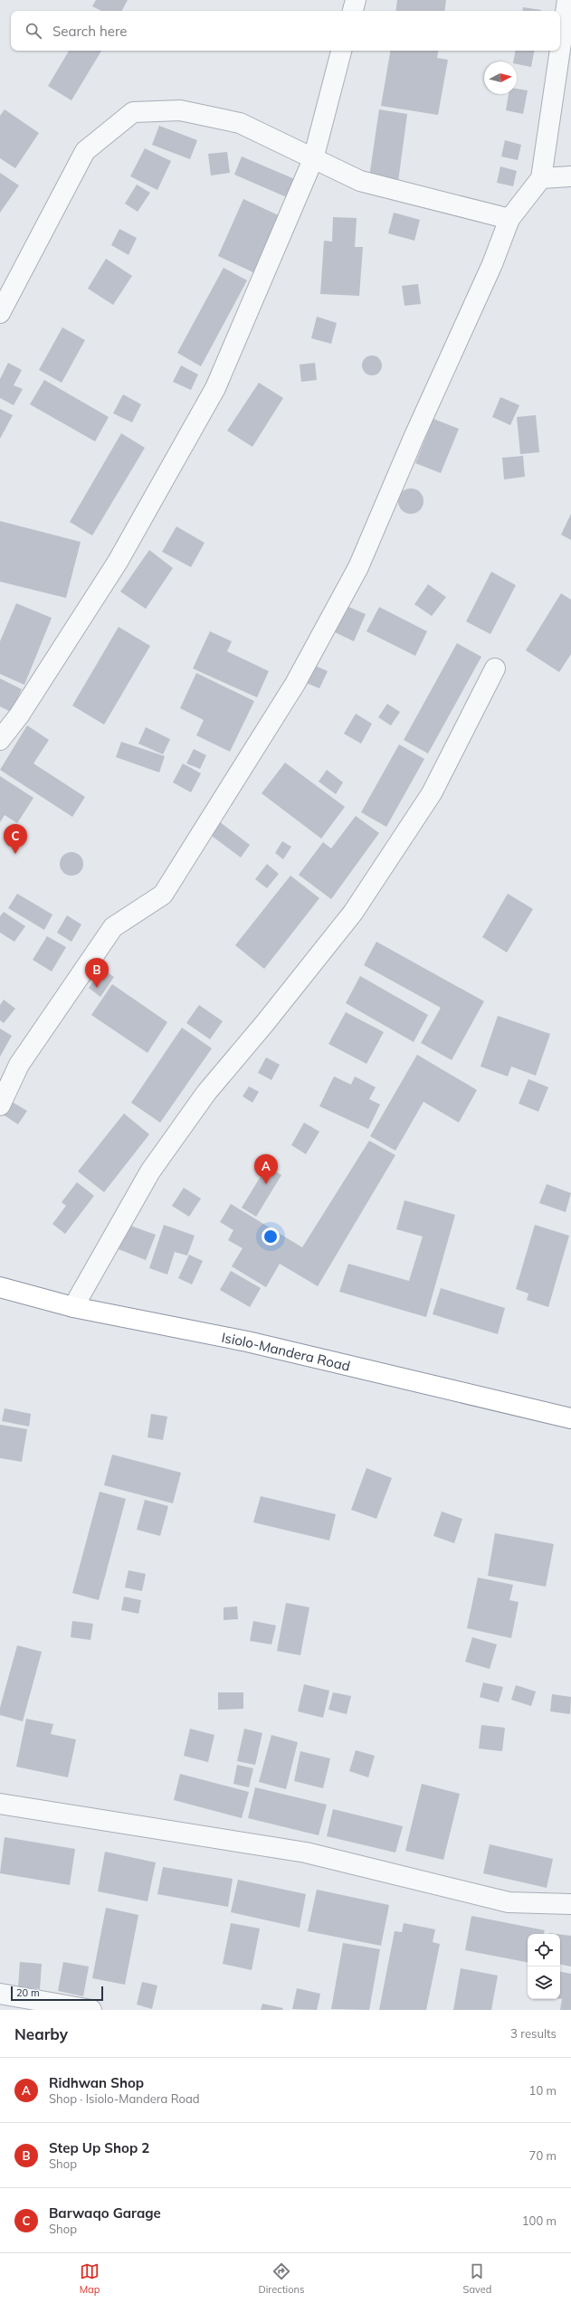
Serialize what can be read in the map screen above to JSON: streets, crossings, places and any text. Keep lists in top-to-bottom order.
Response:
{
  "streets": {
    "highway": ["Isiolo-Mandera Road"]
  },
  "scale_bar": "20 m",
  "north": "right",
  "page": {
    "search": "Search here",
    "pins": ["C", "B", "A"],
    "scale": "20 m",
    "heading": ["Nearby", "3 results"],
    "list": [
      {
        "mark": "A",
        "name": "Ridhwan Shop",
        "note": "Shop · Isiolo-Mandera Road",
        "value": "10 m"
      },
      {
        "mark": "B",
        "name": "Step Up Shop 2",
        "note": "Shop",
        "value": "70 m"
      },
      {
        "mark": "C",
        "name": "Barwaqo Garage",
        "note": "Shop",
        "value": "100 m"
      }
    ],
    "nav": ["Map", "Directions", "Saved"]
  }
}
